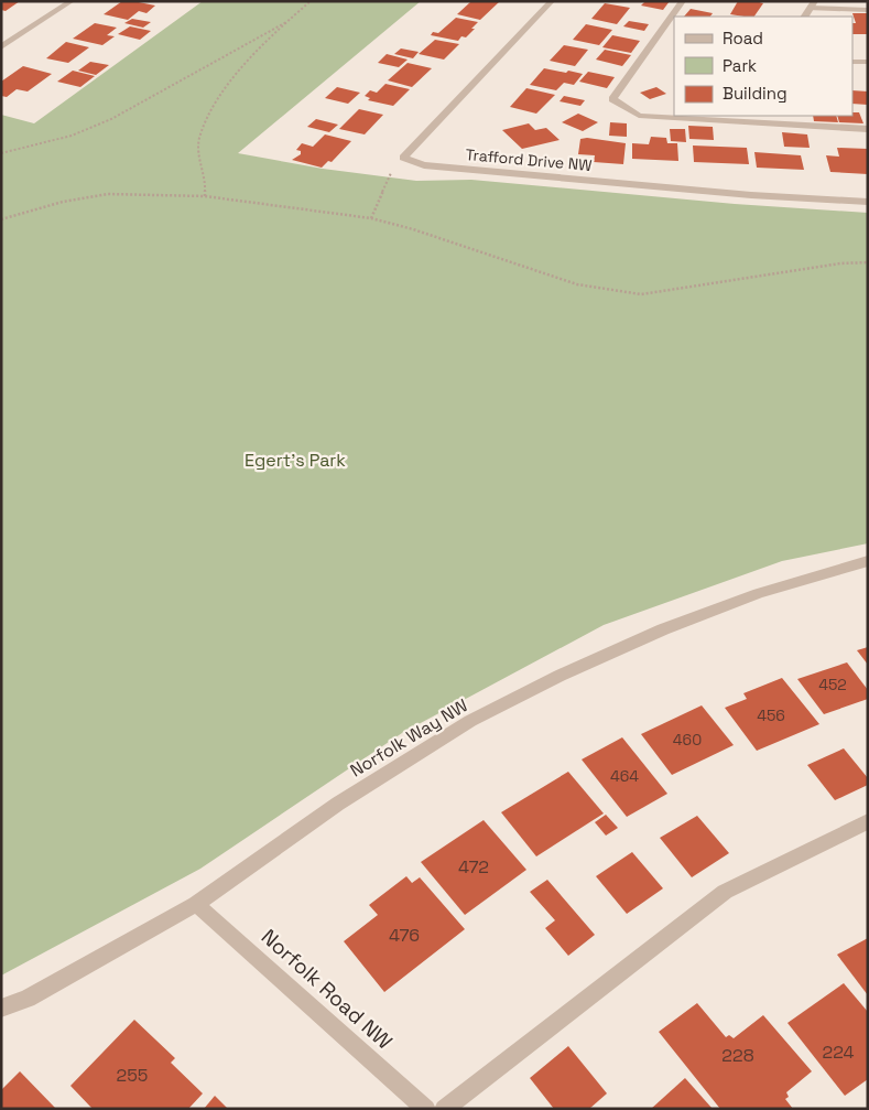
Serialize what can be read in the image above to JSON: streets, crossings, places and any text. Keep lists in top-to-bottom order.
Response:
{
  "streets": {
    "street": ["Trafford Drive NW", "Norfolk Way NW", "Norfolk Road NW"]
  },
  "crossings": [
    ["Norfolk Way NW", "Norfolk Road NW"]
  ],
  "parks": ["Egert's Park"],
  "house_numbers": [
    "452",
    "456",
    "460",
    "464",
    "472",
    "476",
    "224",
    "228",
    "255"
  ],
  "legend": ["Road", "Park", "Building"]
}
